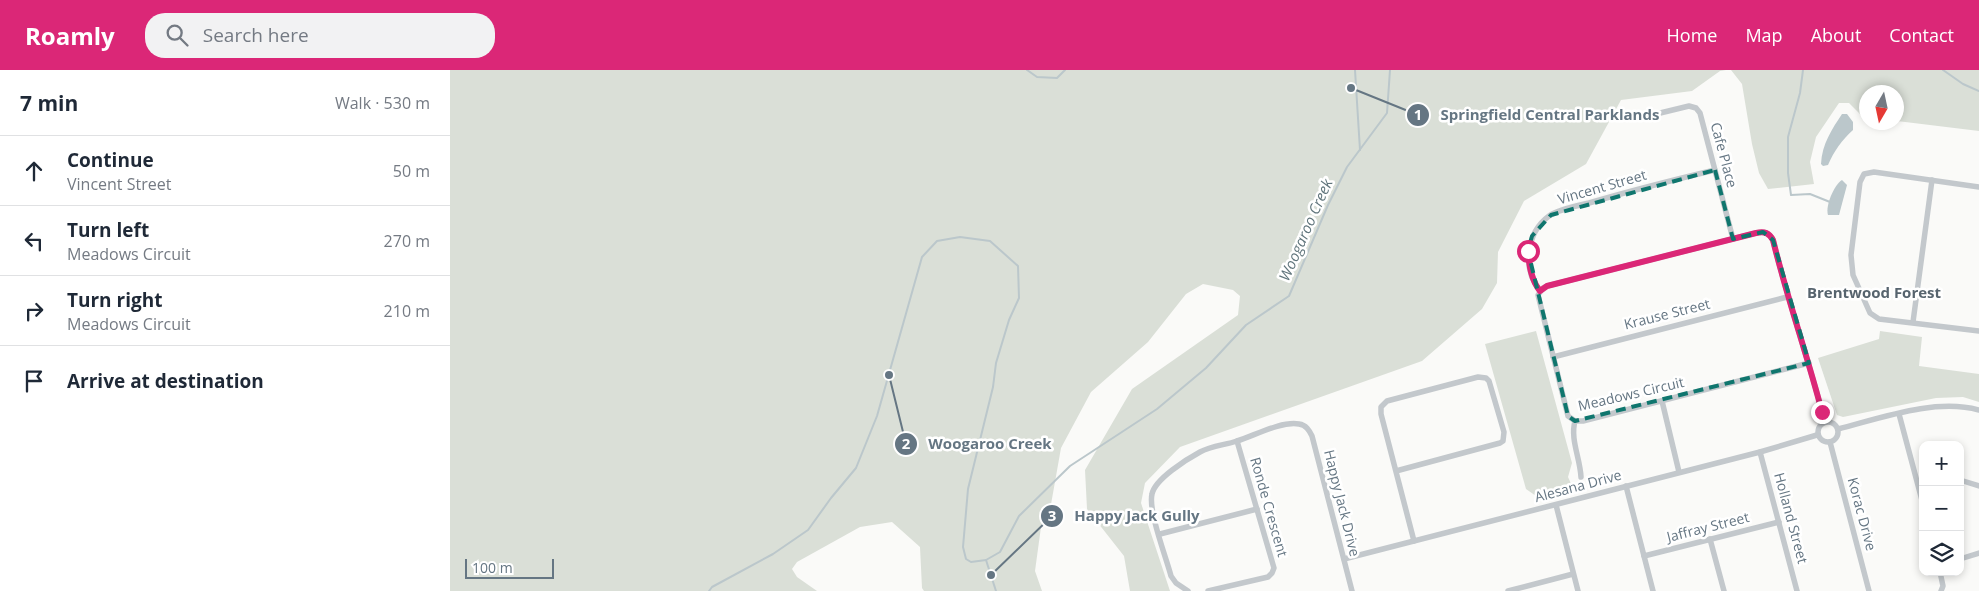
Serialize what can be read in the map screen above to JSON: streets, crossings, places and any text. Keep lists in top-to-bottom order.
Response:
{
  "streets": {
    "street": [
      "Cafe Place",
      "Vincent Street",
      "Krause Street",
      "Meadows Circuit",
      "Alesana Drive",
      "Happy Jack Drive",
      "Ronde Crescent",
      "Korac Drive",
      "Holland Street",
      "Jaffray Street"
    ]
  },
  "crossings": [
    ["Cafe Place", "Vincent Street"],
    ["Vincent Street", "Meadows Circuit"],
    ["Krause Street", "Meadows Circuit"],
    ["Alesana Drive", "Happy Jack Drive"],
    ["Alesana Drive", "Korac Drive"],
    ["Alesana Drive", "Holland Street"],
    ["Happy Jack Drive", "Ronde Crescent"],
    ["Holland Street", "Jaffray Street"]
  ],
  "districts": ["Brentwood Forest"],
  "water": ["Woogaroo Creek"],
  "places": ["Springfield Central Parklands", "Woogaroo Creek", "Happy Jack Gully"],
  "scale_bar": "100 m",
  "north": "bottom",
  "page": {
    "header": "Roamly",
    "search": "Search here",
    "nav": [
      "Home",
      "Map",
      "About",
      "Contact"
    ],
    "heading": ["7 min", "Walk · 530 m"],
    "list": [
      ["Continue", "Vincent Street", "50 m"],
      ["Turn left", "Meadows Circuit", "270 m"],
      ["Turn right", "Meadows Circuit", "210 m"],
      "Arrive at destination"
    ],
    "map_buttons": ["+", "−"],
    "scale": "100 m"
  }
}
